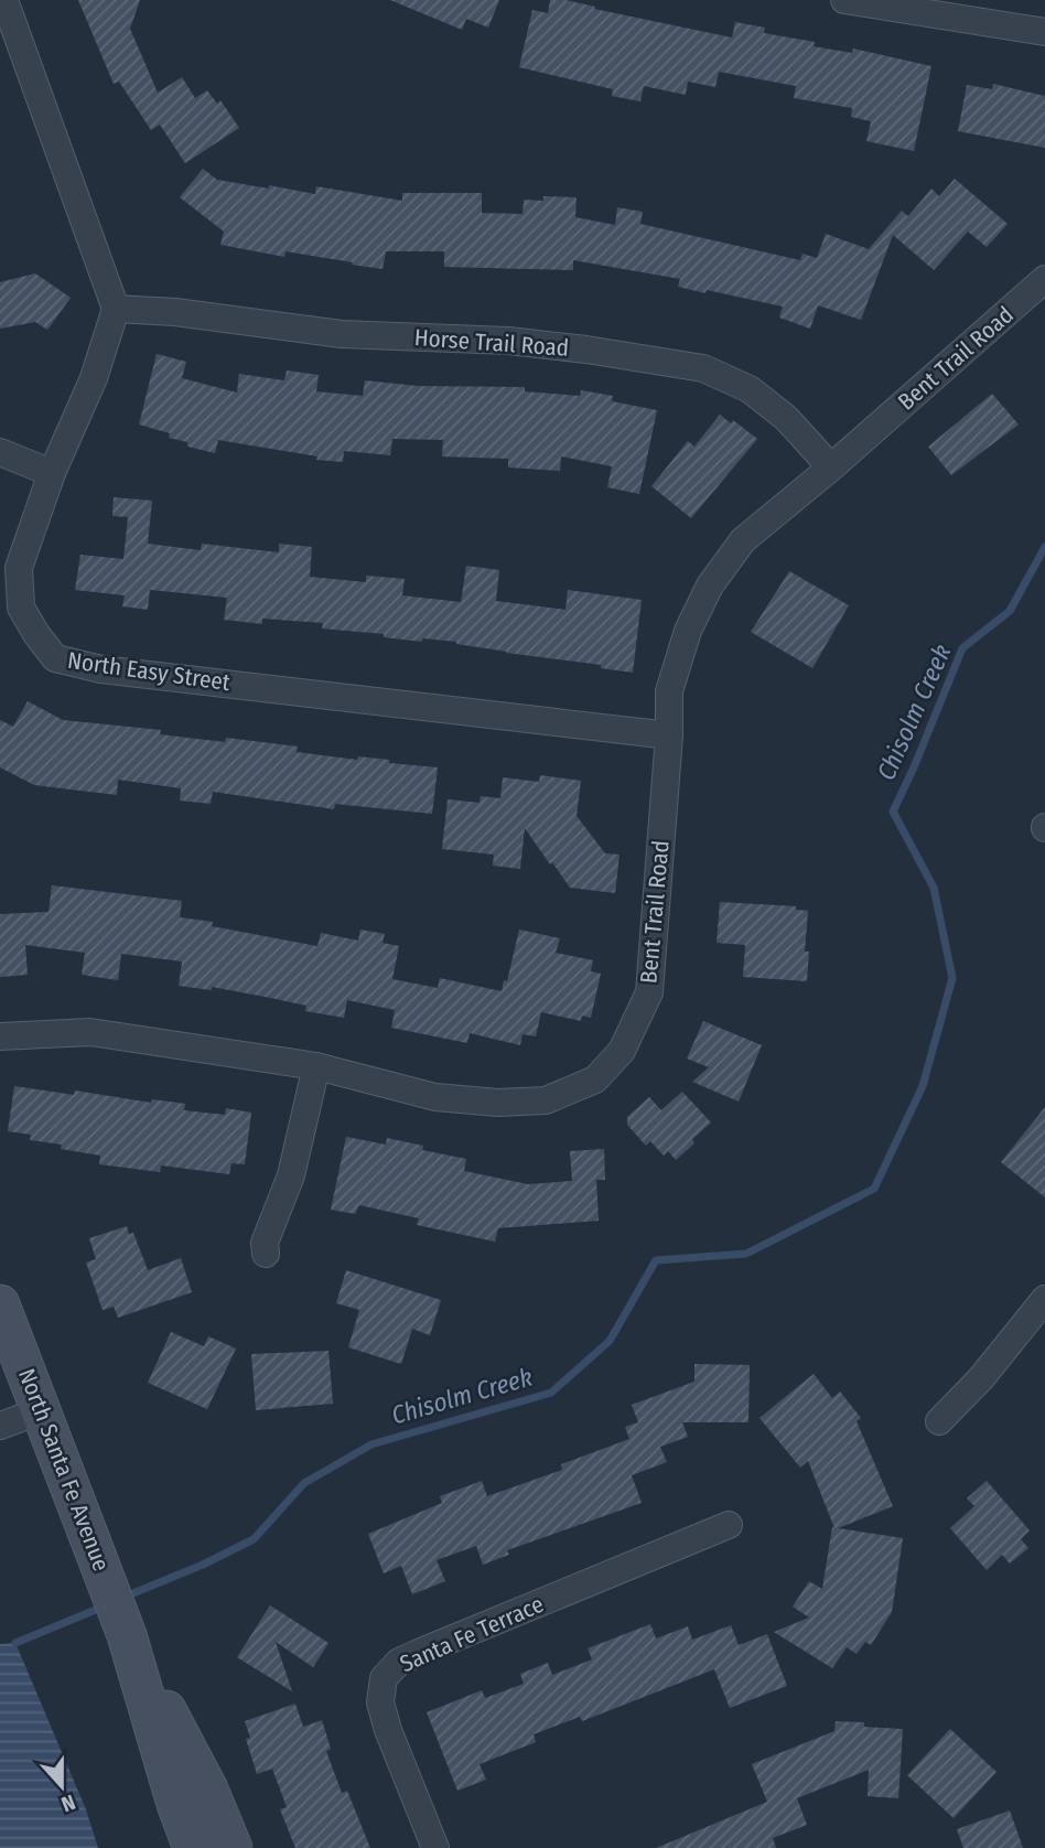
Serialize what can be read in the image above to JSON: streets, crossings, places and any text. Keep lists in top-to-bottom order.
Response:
{
  "streets": {
    "main road": ["North Santa Fe Avenue"],
    "street": [
      "Horse Trail Road",
      "Bent Trail Road",
      "North Easy Street",
      "Santa Fe Terrace"
    ]
  },
  "crossings": [
    ["Horse Trail Road", "Bent Trail Road"],
    ["Horse Trail Road", "North Easy Street"],
    ["Bent Trail Road", "North Easy Street"]
  ],
  "water": ["Chisolm Creek"],
  "north": "bottom"
}
